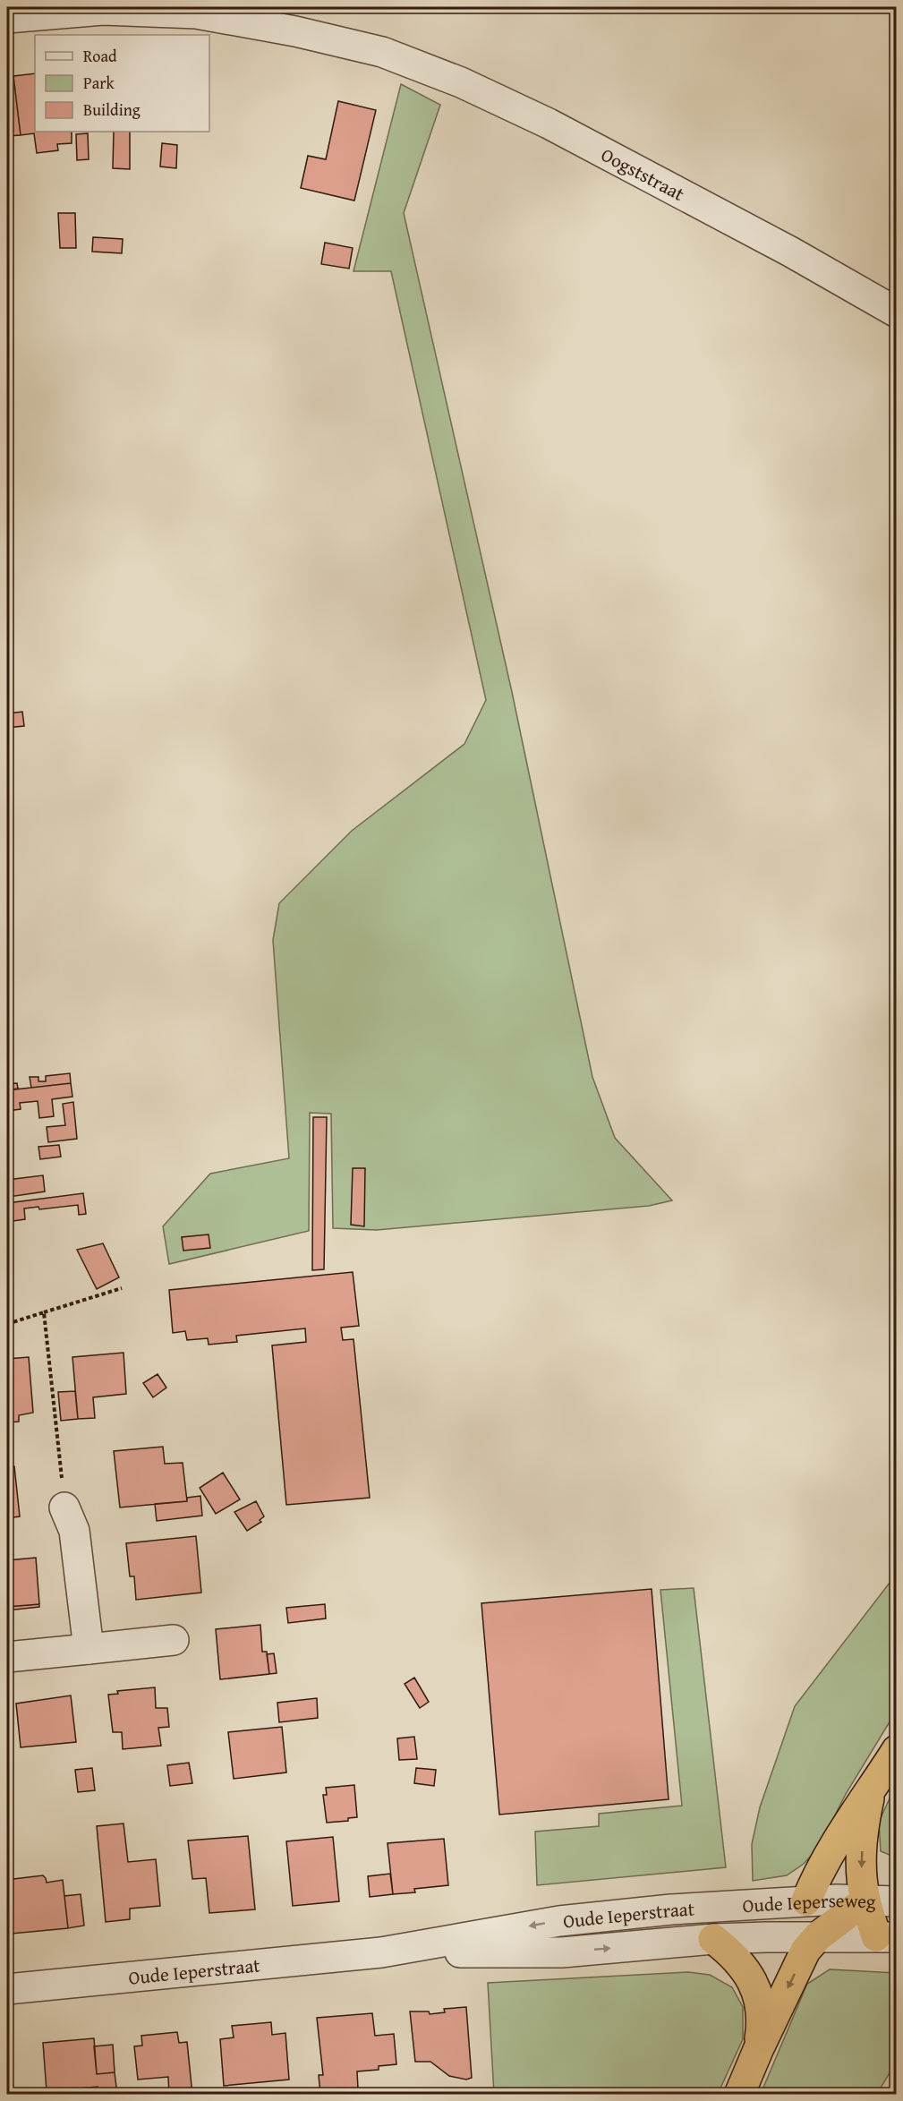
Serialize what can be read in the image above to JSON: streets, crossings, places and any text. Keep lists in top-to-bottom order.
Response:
{
  "streets": {
    "street": ["Oogststraat", "Oude Ieperseweg", "Oude Ieperstraat"]
  },
  "crossings": [
    ["Oude Ieperseweg", "Oude Ieperstraat"]
  ],
  "legend": ["Road", "Park", "Building"]
}
